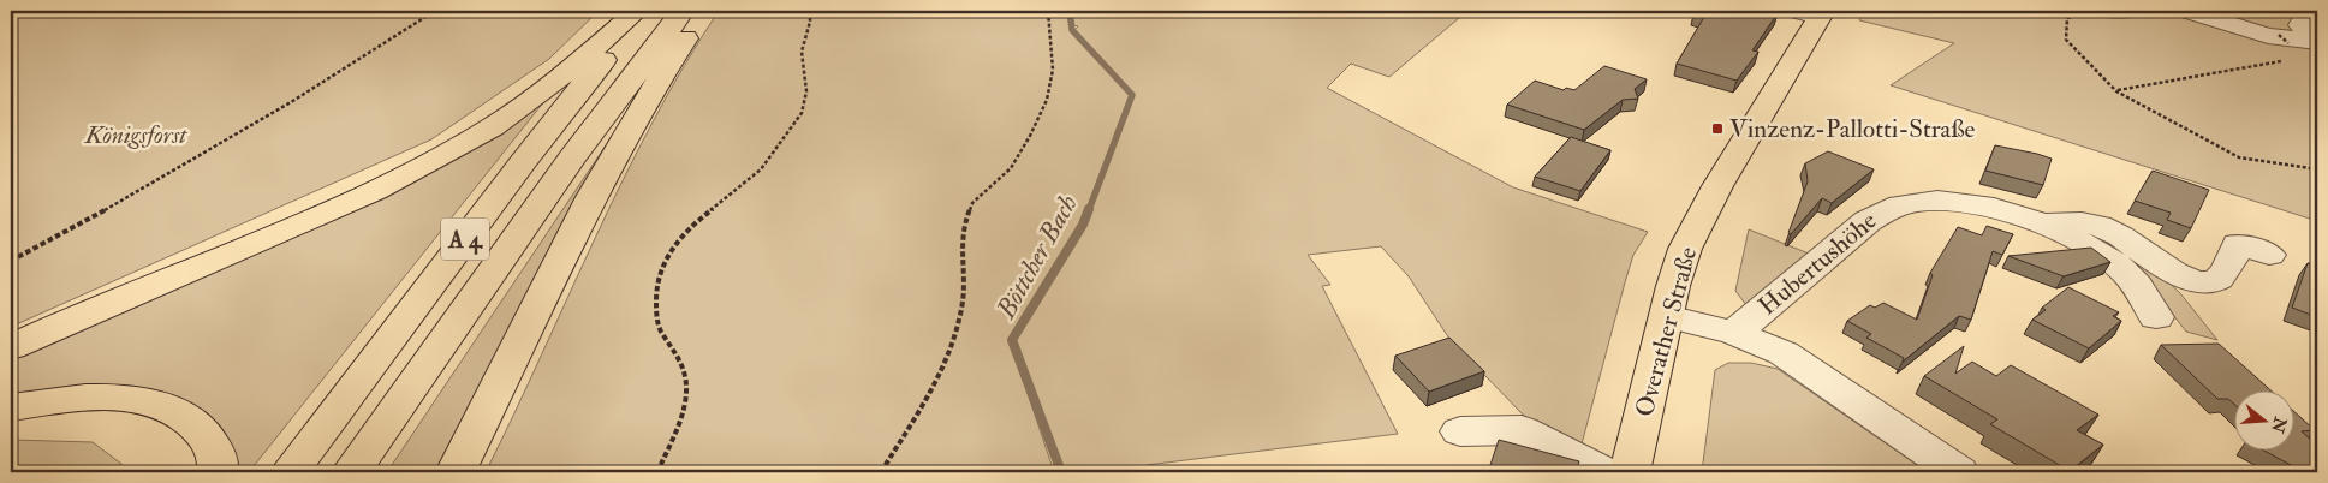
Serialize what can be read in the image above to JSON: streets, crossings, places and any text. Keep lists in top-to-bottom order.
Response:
{
  "streets": {
    "main road": ["A 4", "Overather Straße"],
    "street": ["Hubertushöhe"]
  },
  "water": ["Böttcher Bach"],
  "parks": ["Königsforst"],
  "places": {
    "transit": ["Vinzenz-Pallotti-Straße"]
  },
  "north": "right"
}
